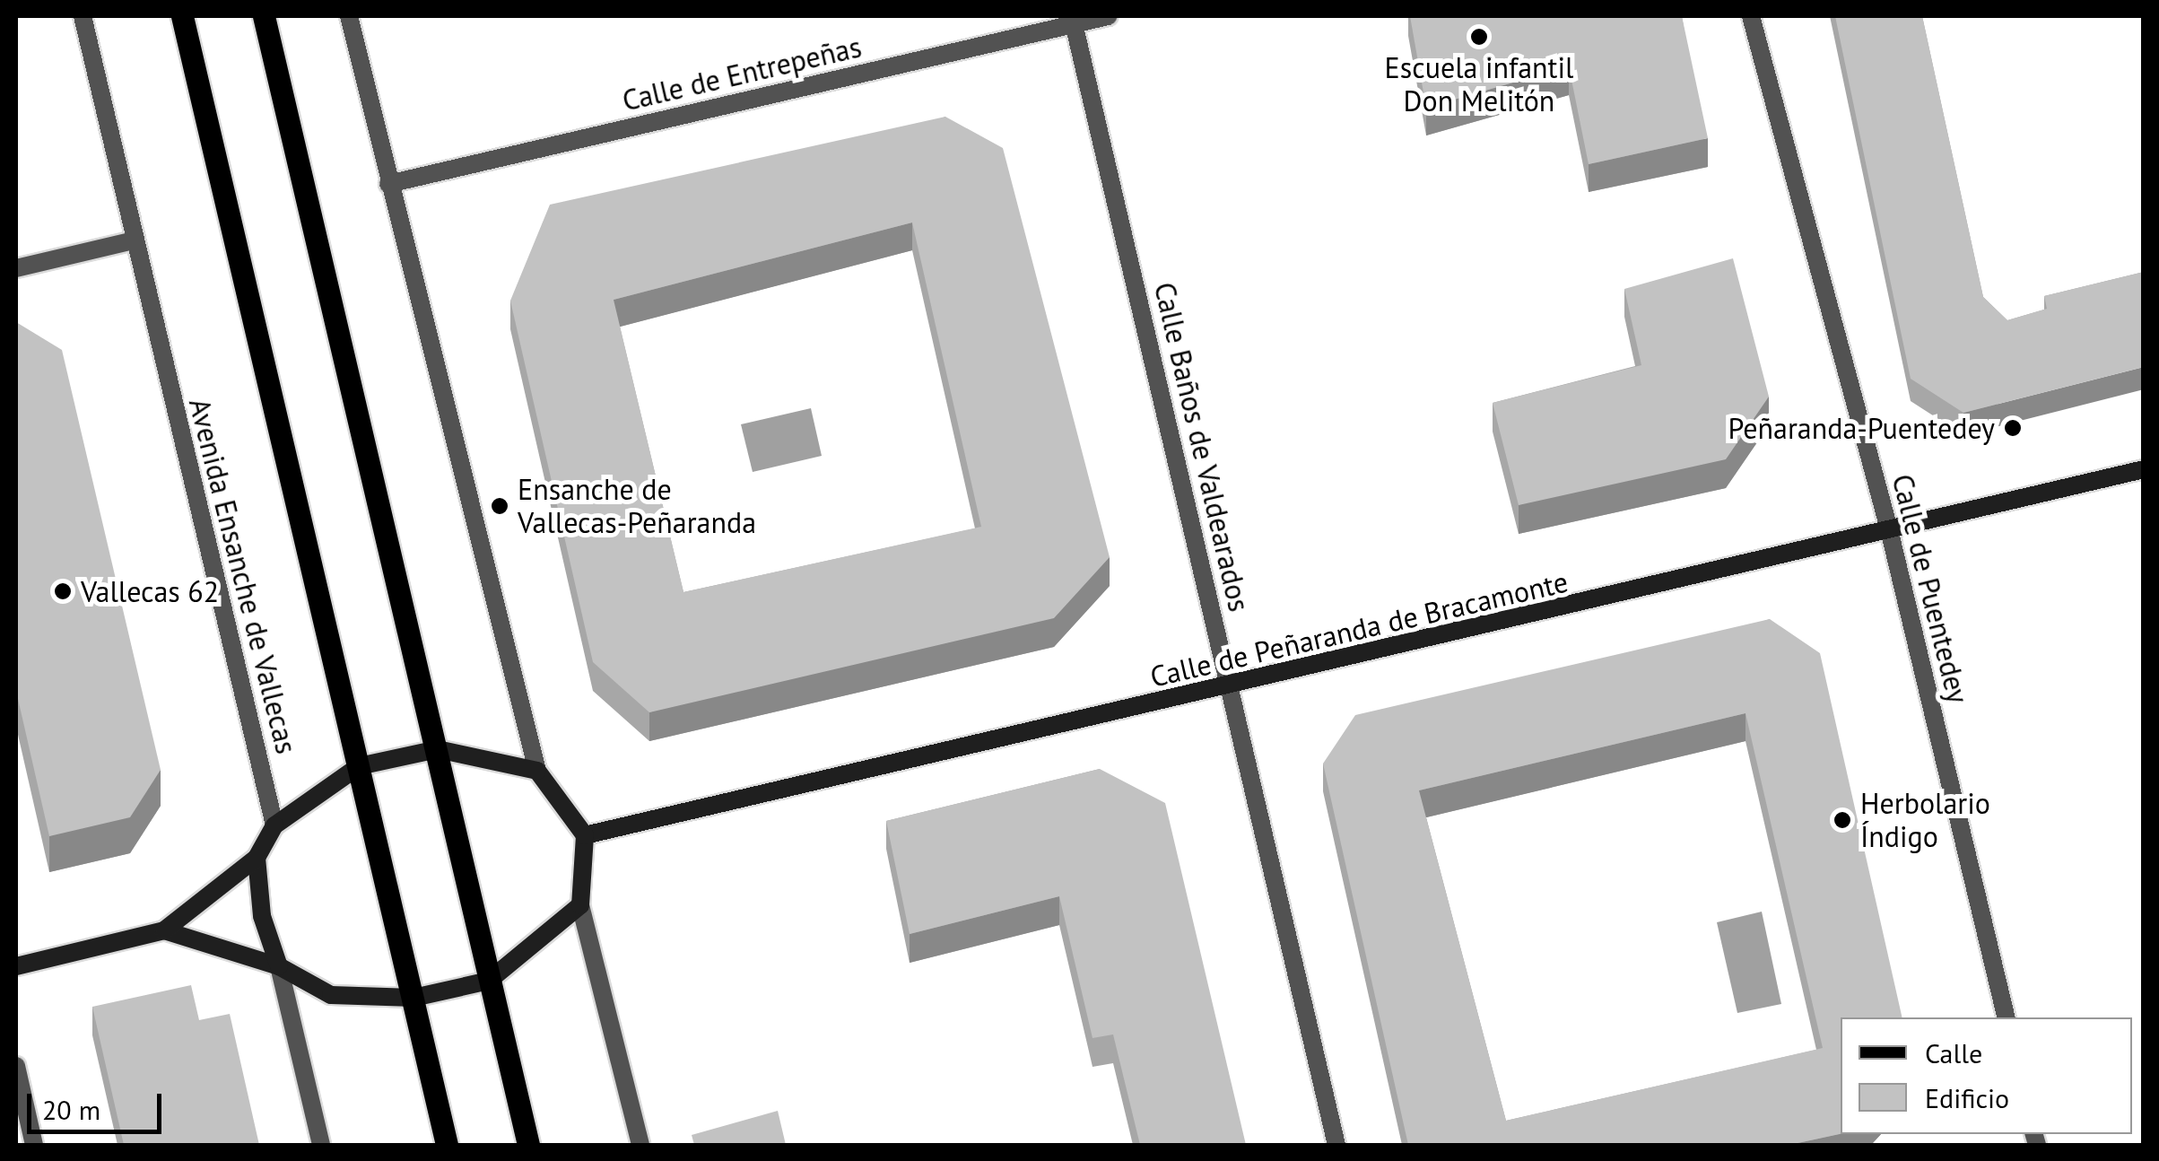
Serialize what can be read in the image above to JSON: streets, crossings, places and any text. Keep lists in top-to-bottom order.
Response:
{
  "streets": {
    "main road": ["Calle de Peñaranda de Bracamonte"],
    "street": [
      "Calle de Entrepeñas",
      "Calle Baños de Valdearados",
      "Avenida Ensanche de Vallecas",
      "Calle de Puentedey"
    ]
  },
  "crossings": [
    ["Calle de Entrepeñas", "Calle Baños de Valdearados"],
    ["Calle Baños de Valdearados", "Calle de Peñaranda de Bracamonte"],
    ["Calle de Puentedey", "Calle de Peñaranda de Bracamonte"]
  ],
  "places": [
    "Escuela infantil Don Melitón",
    "Peñaranda-Puentedey",
    "Ensanche de Vallecas-Peñaranda",
    "Vallecas 62",
    "Herbolario Índigo"
  ],
  "legend": ["Calle", "Edificio"],
  "scale_bar": "20 m"
}
